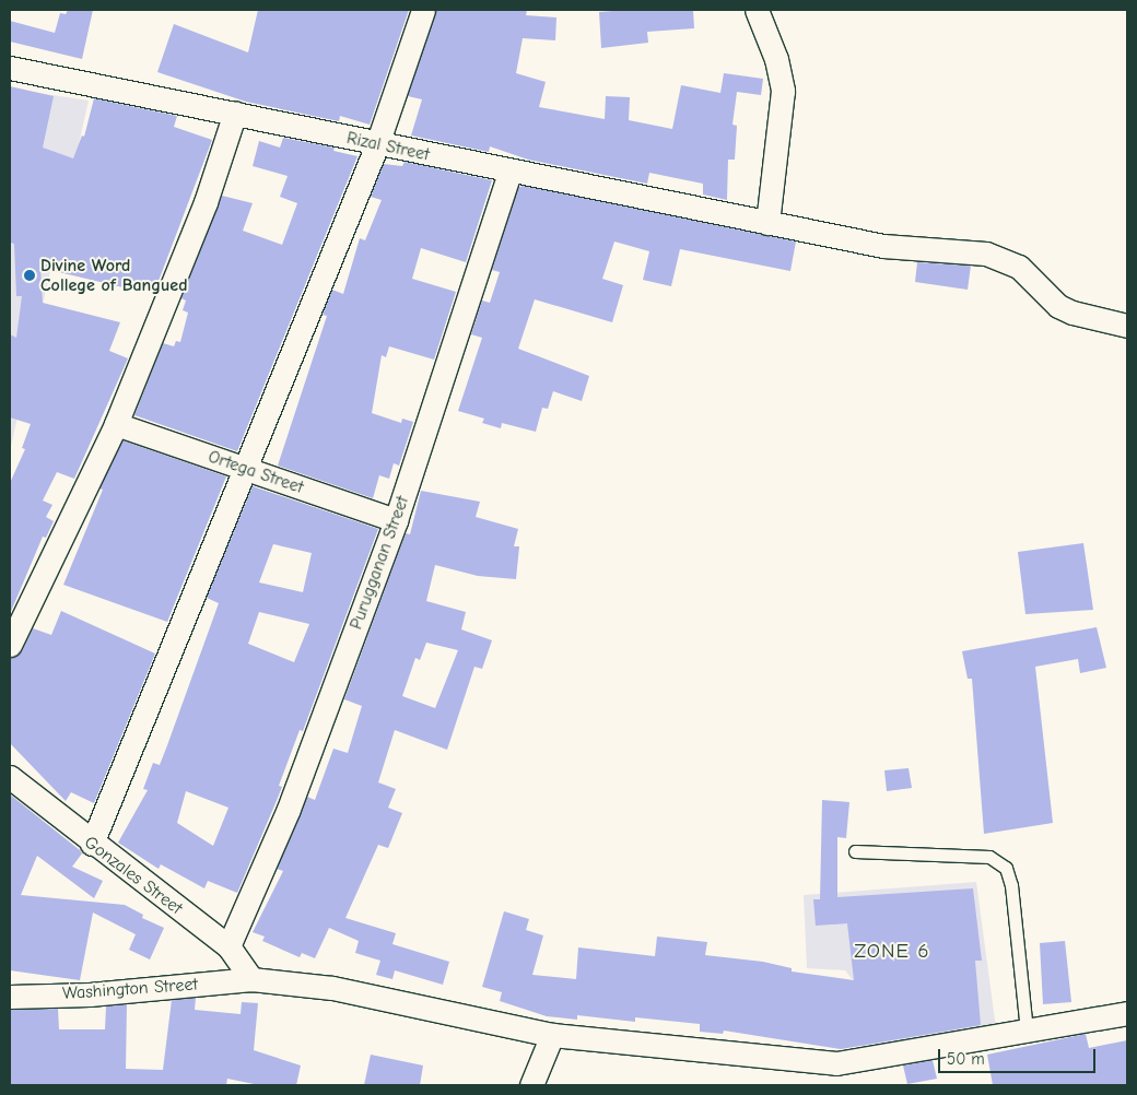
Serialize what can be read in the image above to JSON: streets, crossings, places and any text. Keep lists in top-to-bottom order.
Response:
{
  "streets": {
    "street": [
      "Rizal Street",
      "Ortega Street",
      "Purugganan Street",
      "Gonzales Street",
      "Washington Street"
    ]
  },
  "crossings": [
    ["Rizal Street", "Purugganan Street"],
    ["Ortega Street", "Purugganan Street"],
    ["Purugganan Street", "Gonzales Street"],
    ["Gonzales Street", "Washington Street"]
  ],
  "districts": ["ZONE 6"],
  "places": ["Divine Word College of Bangued"],
  "scale_bar": "50 m"
}
